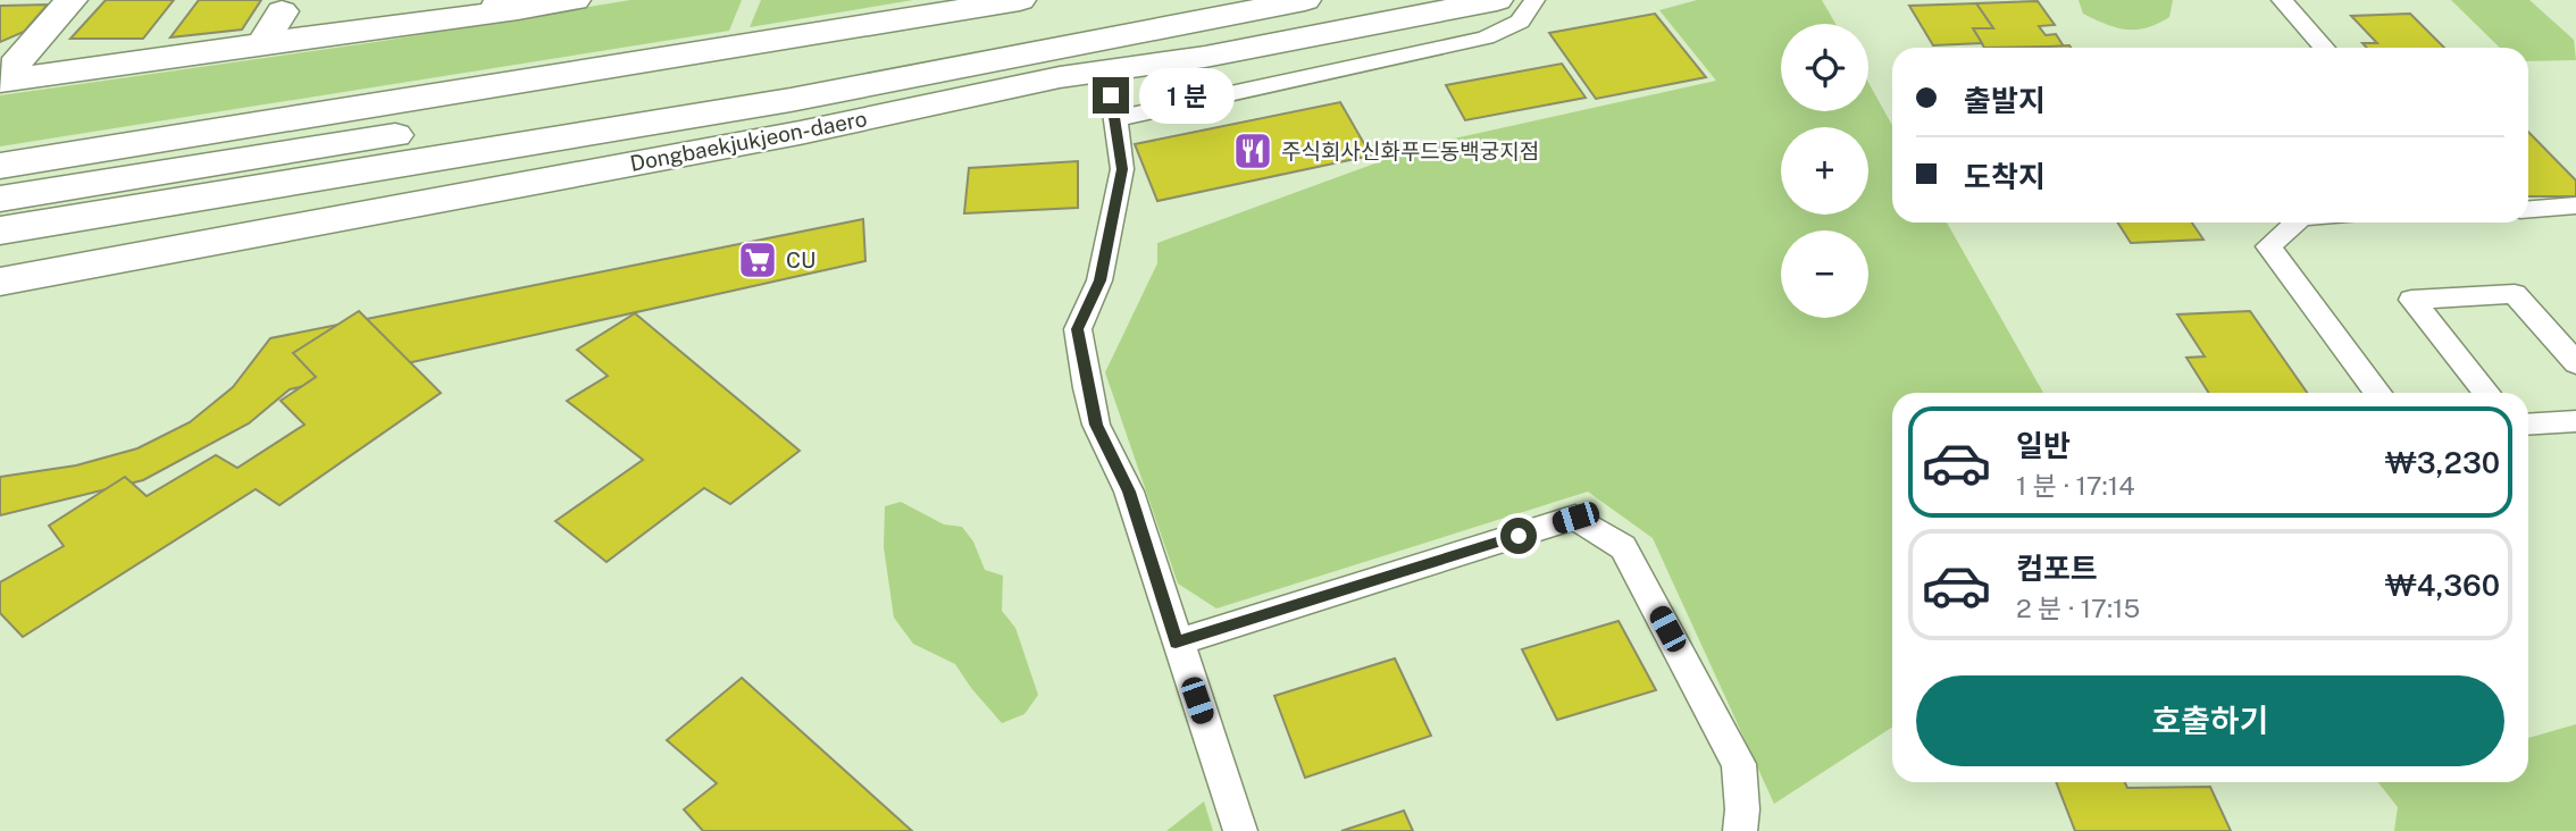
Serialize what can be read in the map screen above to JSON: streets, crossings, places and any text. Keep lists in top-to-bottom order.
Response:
{
  "streets": {
    "main road": ["Dongbaekjukjeon-daero"]
  },
  "places": {
    "restaurant": ["주식회사신화푸드동백궁지점"],
    "supermarket": ["CU"]
  },
  "page": {
    "map_buttons": ["+", "−"],
    "banner": ["출발지", "도착지"],
    "bubble": "1 분",
    "list": [
      {
        "name": "일반",
        "note": "1 분 · 17:14",
        "value": "₩3,230"
      },
      {
        "name": "컴포트",
        "note": "2 분 · 17:15",
        "value": "₩4,360"
      }
    ],
    "buttons": "호출하기"
  }
}
